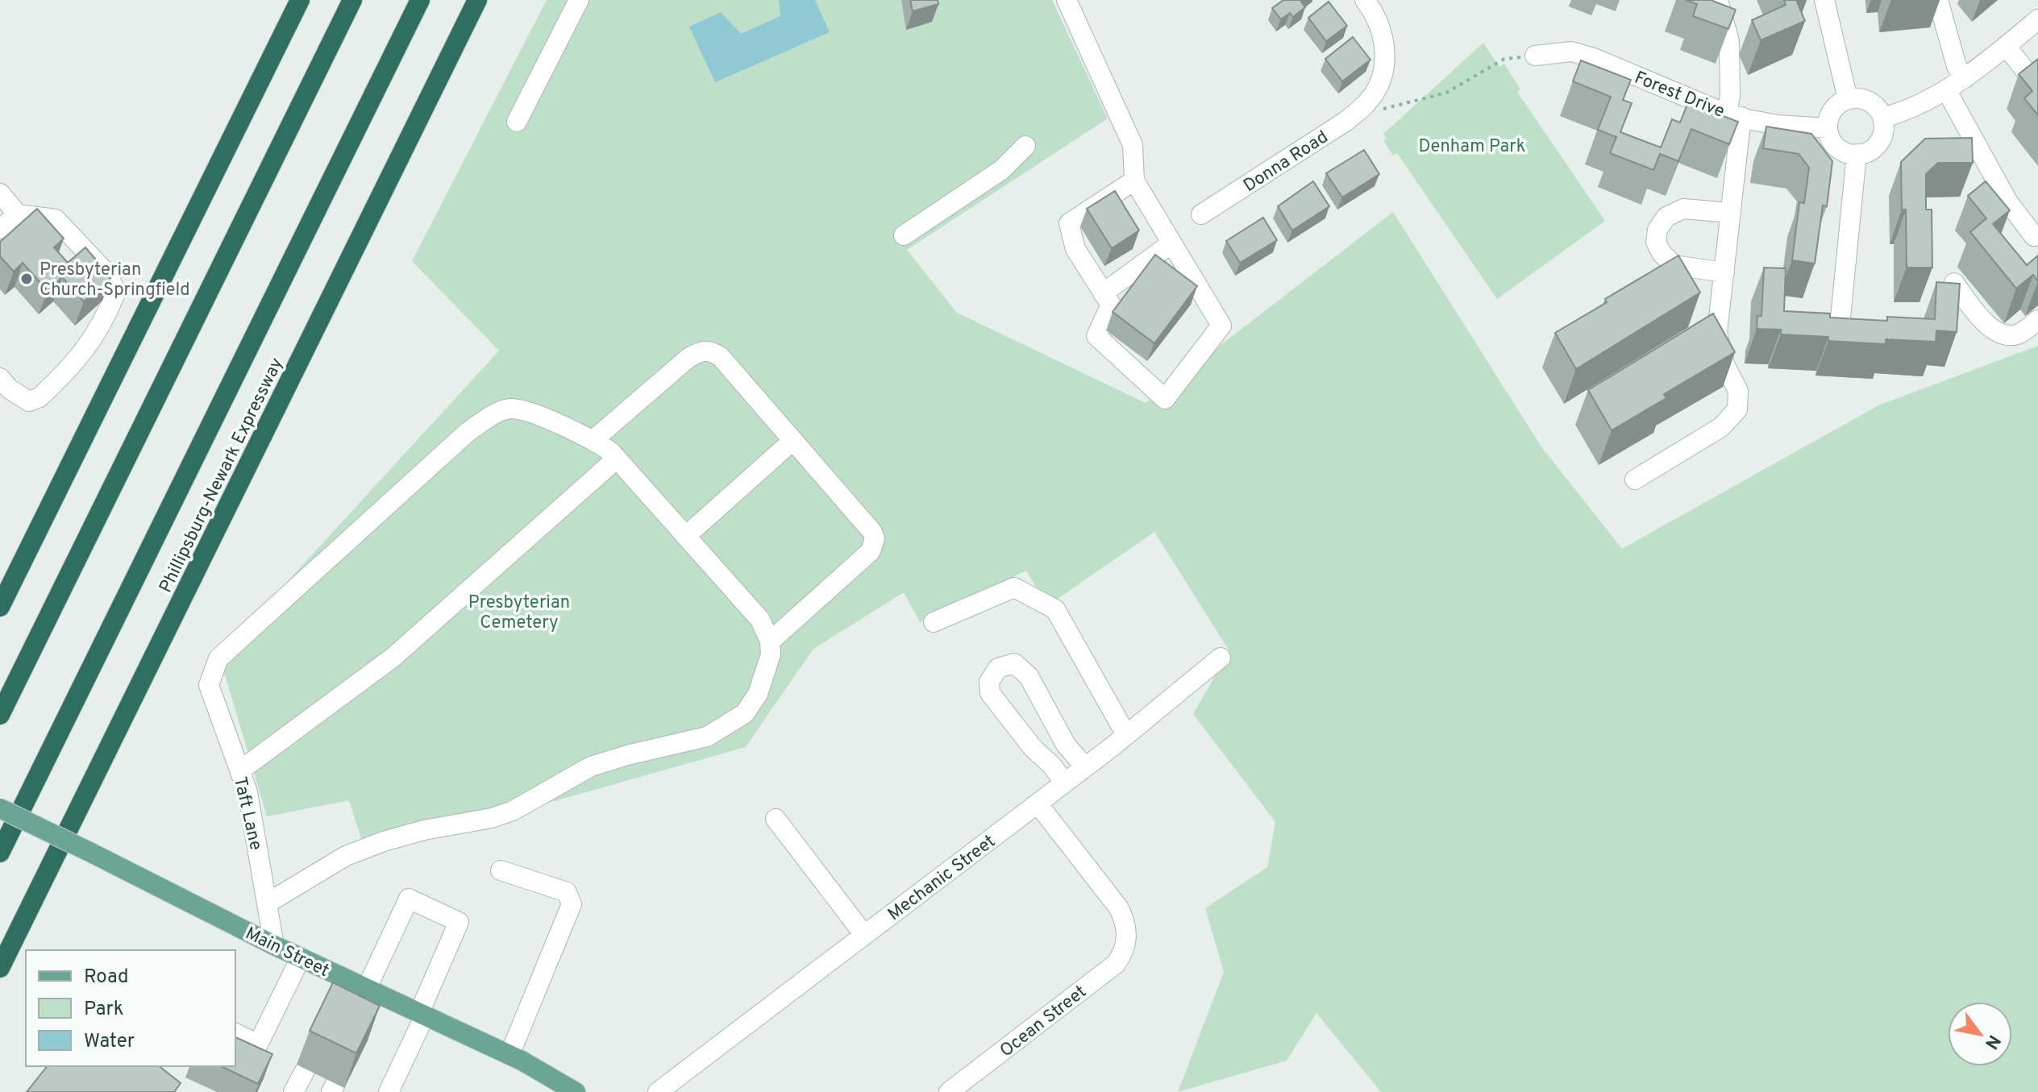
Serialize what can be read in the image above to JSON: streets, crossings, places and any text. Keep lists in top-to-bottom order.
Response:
{
  "streets": {
    "highway": ["Phillipsburg-Newark Expressway"],
    "main road": ["Main Street"],
    "street": [
      "Forest Drive",
      "Donna Road",
      "Taft Lane",
      "Mechanic Street",
      "Ocean Street"
    ]
  },
  "crossings": [
    ["Taft Lane", "Main Street"],
    ["Mechanic Street", "Ocean Street"]
  ],
  "parks": ["Denham Park", "Presbyterian Cemetery"],
  "places": ["Presbyterian Church-Springfield"],
  "legend": ["Road", "Park", "Water"],
  "north": "bottom right"
}
